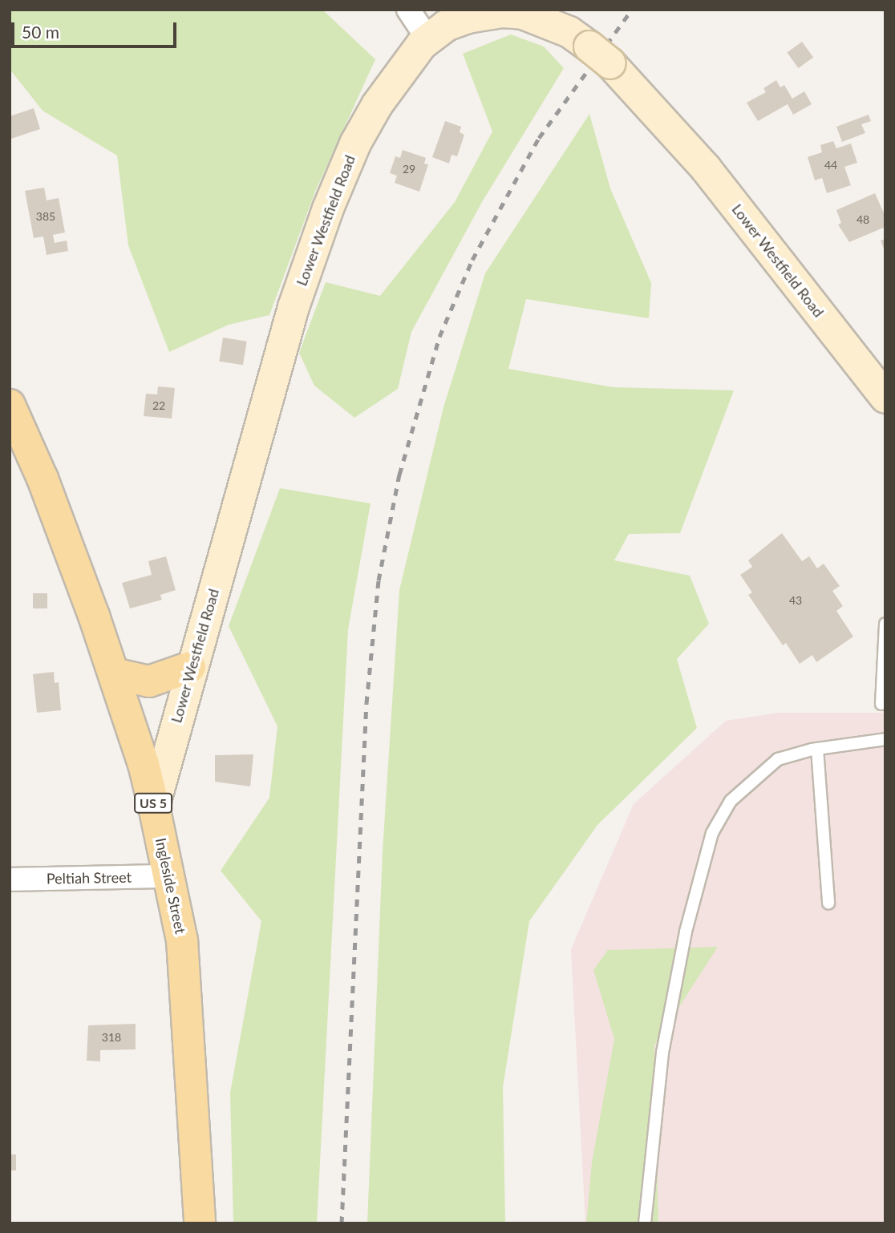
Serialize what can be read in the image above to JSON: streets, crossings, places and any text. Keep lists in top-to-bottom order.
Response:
{
  "streets": {
    "main road": ["US 5", "Ingleside Street"],
    "street": ["Lower Westfield Road", "Peltiah Street"]
  },
  "crossings": [
    ["Lower Westfield Road", "Ingleside Street"],
    ["Peltiah Street", "Ingleside Street"]
  ],
  "house_numbers": [
    "44",
    "29",
    "385",
    "48",
    "22",
    "43",
    "318"
  ],
  "scale_bar": "50 m"
}
